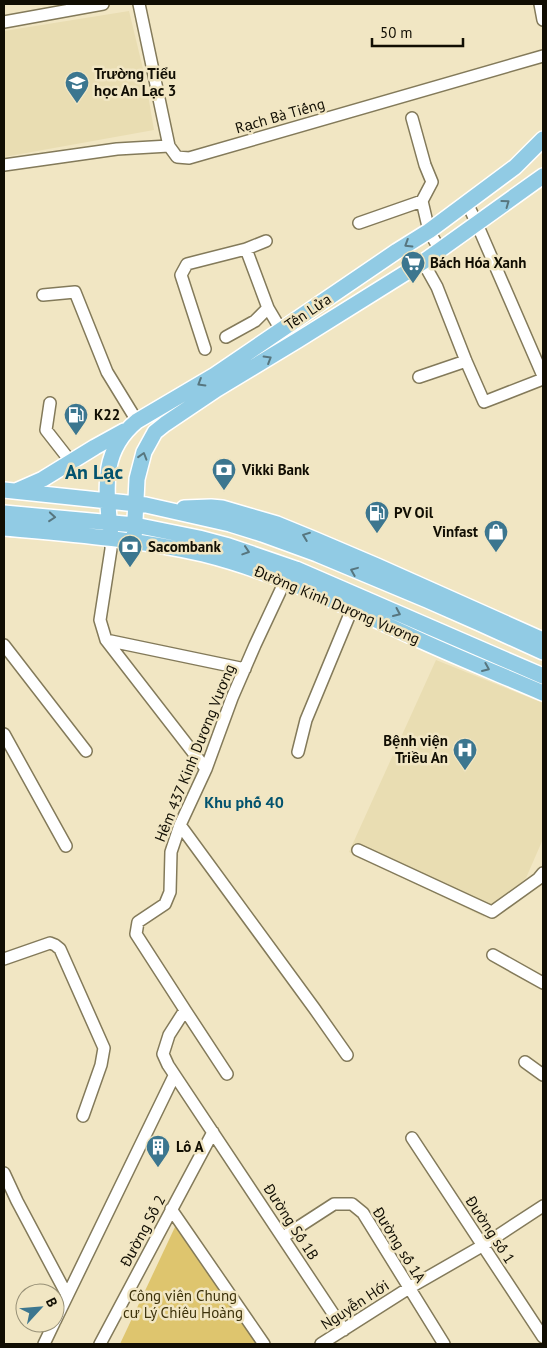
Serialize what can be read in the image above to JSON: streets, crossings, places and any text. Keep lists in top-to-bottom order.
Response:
{
  "streets": {
    "main road": ["Tên Lửa", "Đường Kinh Dương Vương"],
    "street": [
      "Rạch Bà Tiếng",
      "Hẻm 437 Kinh Dương Vương",
      "Đường Số 1B",
      "Đường số 1",
      "Đường Số 2",
      "Đường số 1A",
      "Nguyễn Hới"
    ]
  },
  "crossings": [
    ["Tên Lửa", "Đường Kinh Dương Vương"],
    ["Đường Kinh Dương Vương", "Hẻm 437 Kinh Dương Vương"],
    ["Đường Số 1B", "Đường Số 2"],
    ["Đường Số 1B", "Đường số 1A"],
    ["Đường Số 1B", "Nguyễn Hới"],
    ["Đường số 1", "Nguyễn Hới"],
    ["Đường số 1A", "Nguyễn Hới"]
  ],
  "districts": ["An Lạc", "Khu phố 40"],
  "parks": ["Công viên Chung cư Lý Chiêu Hoàng"],
  "places": {
    "school or university": ["Trường Tiểu học An Lạc 3"],
    "supermarket": ["Bách Hóa Xanh"],
    "fuel station": ["K22", "PV Oil"],
    "bank": ["Vikki Bank", "Sacombank"],
    "shop": ["Vinfast"],
    "hospital": ["Bệnh viện Triều An"],
    "building": ["Lô A"]
  },
  "scale_bar": "50 m",
  "north": "top right"
}
